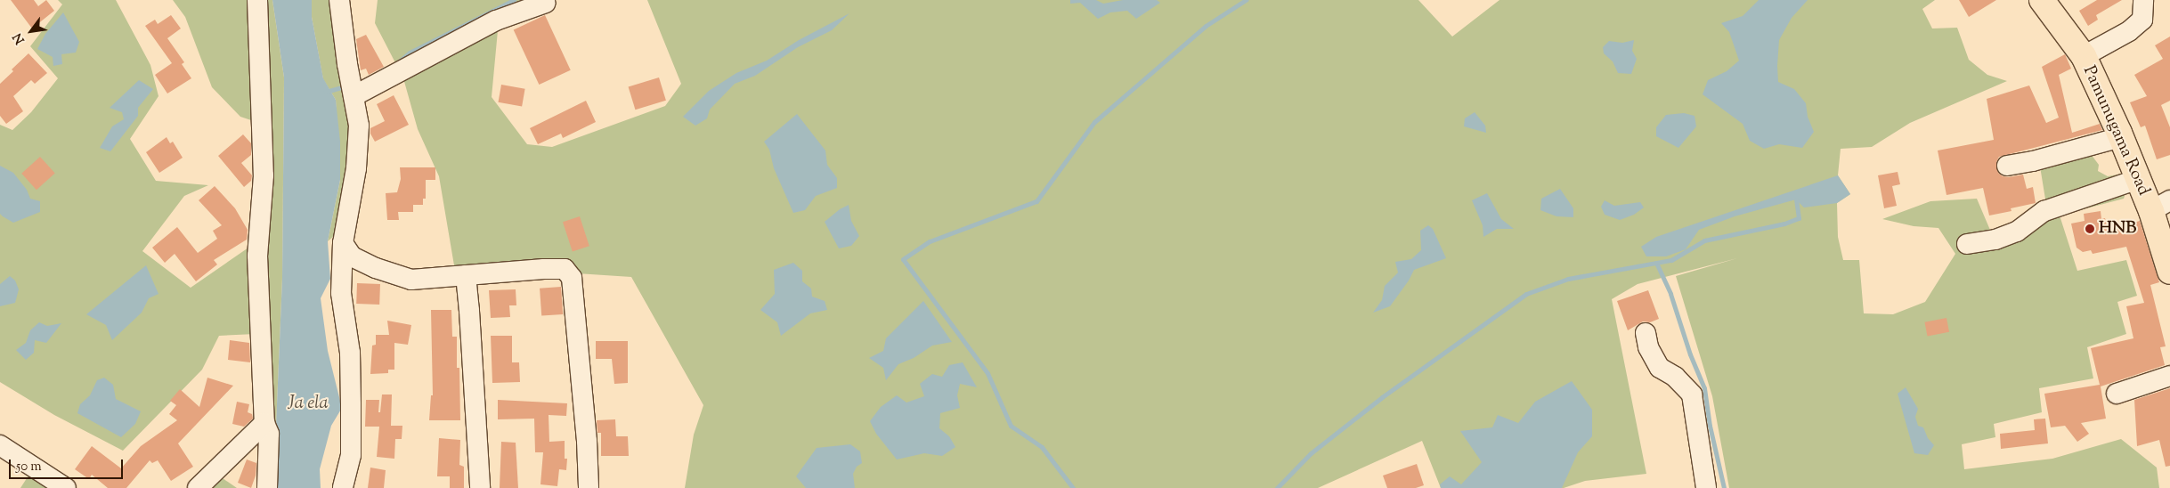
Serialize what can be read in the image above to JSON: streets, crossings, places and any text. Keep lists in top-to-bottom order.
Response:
{
  "streets": {
    "main road": ["Pamunugama Road"]
  },
  "water": ["Ja ela"],
  "places": ["HNB"],
  "scale_bar": "50 m",
  "north": "bottom left"
}
